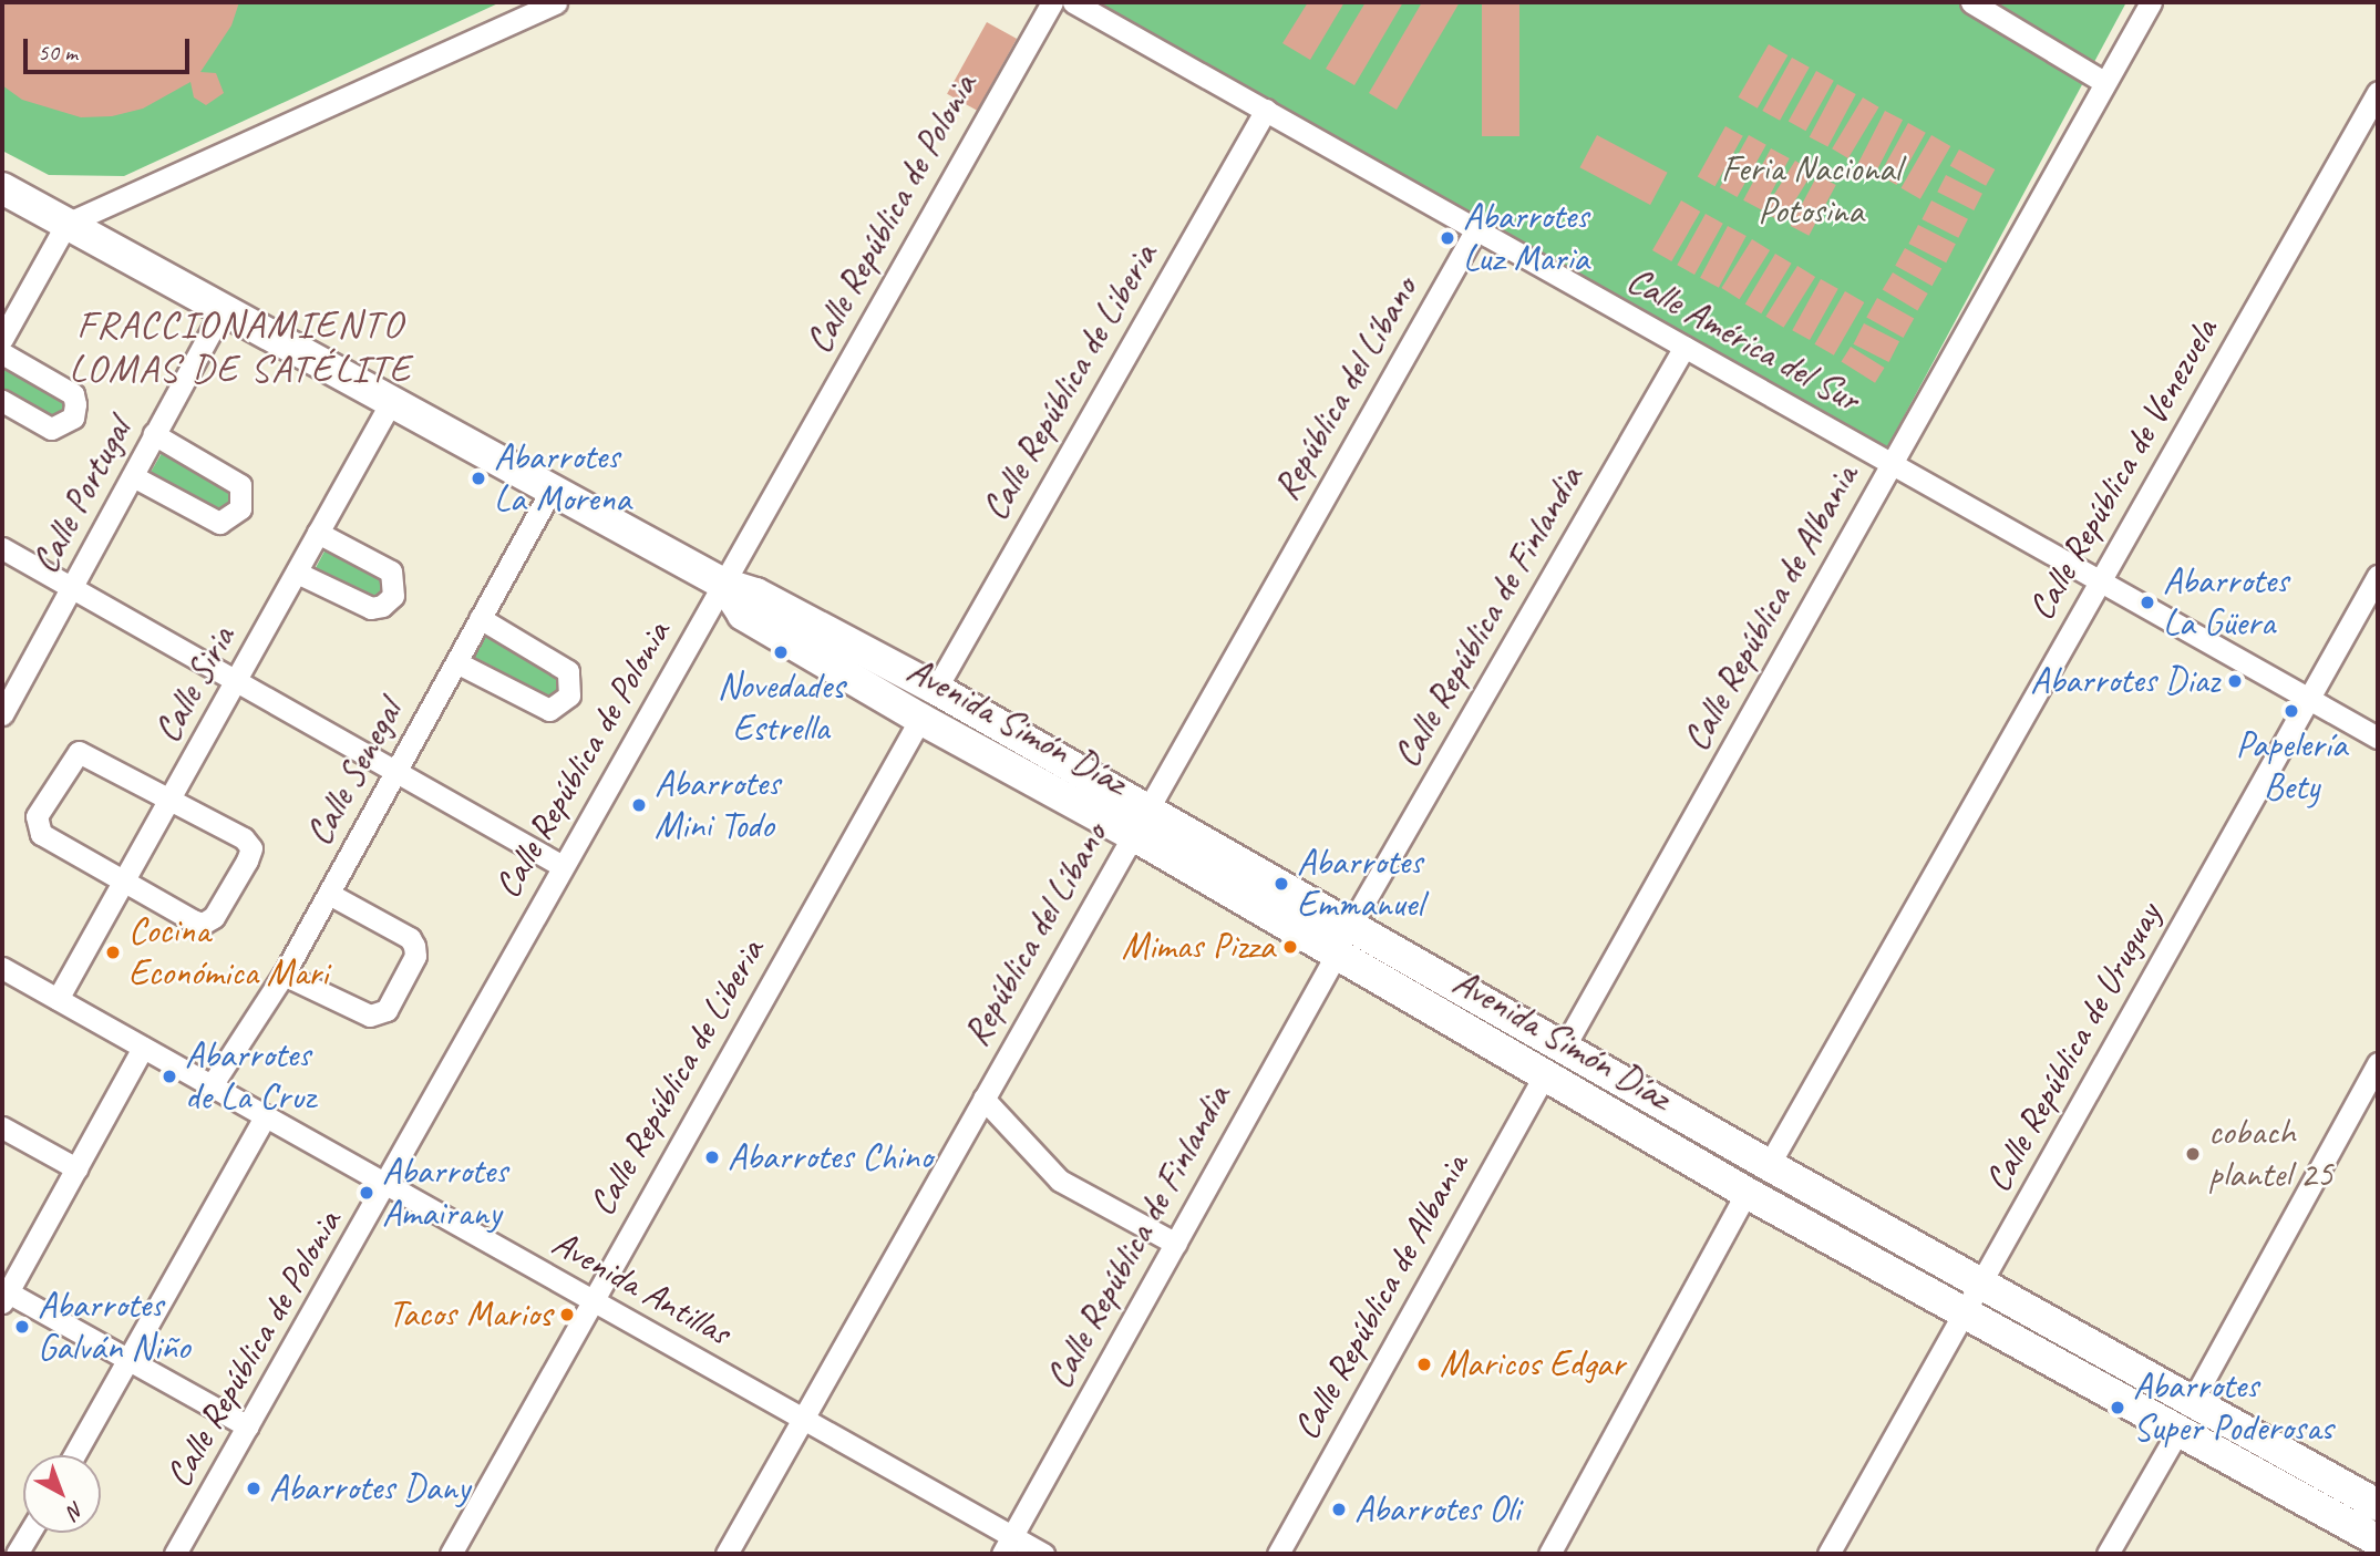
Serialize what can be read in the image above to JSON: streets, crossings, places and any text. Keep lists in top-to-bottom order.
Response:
{
  "streets": {
    "main road": ["Avenida Simón Díaz"],
    "street": [
      "Calle República de Polonia",
      "Calle América del Sur",
      "Calle República de Liberia",
      "República del Líbano",
      "Calle República de Venezuela",
      "Calle Portugal",
      "Calle República de Albania",
      "Calle República de Finlandia",
      "Calle Siria",
      "Calle Senegal",
      "Calle República de Uruguay",
      "Avenida Antillas"
    ]
  },
  "crossings": [
    ["Calle República de Polonia", "Avenida Simón Díaz"],
    ["Calle República de Polonia", "Avenida Antillas"],
    ["Calle América del Sur", "Calle República de Liberia"],
    ["Calle América del Sur", "República del Líbano"],
    ["Calle América del Sur", "Calle República de Venezuela"],
    ["Calle América del Sur", "Calle República de Albania"],
    ["Calle América del Sur", "Calle República de Finlandia"],
    ["Calle América del Sur", "Calle República de Uruguay"],
    ["Calle República de Liberia", "Avenida Simón Díaz"],
    ["Calle República de Liberia", "Avenida Antillas"],
    ["República del Líbano", "Avenida Simón Díaz"],
    ["República del Líbano", "Avenida Antillas"],
    ["Calle República de Venezuela", "Avenida Simón Díaz"],
    ["Calle Portugal", "Avenida Simón Díaz"],
    ["Calle República de Albania", "Avenida Simón Díaz"],
    ["Calle República de Finlandia", "Avenida Simón Díaz"],
    ["Calle República de Finlandia", "Avenida Antillas"],
    ["Calle Siria", "Avenida Simón Díaz"],
    ["Calle Siria", "Avenida Antillas"],
    ["Avenida Simón Díaz", "Calle Senegal"],
    ["Avenida Simón Díaz", "Calle República de Uruguay"],
    ["Calle Senegal", "Avenida Antillas"]
  ],
  "districts": ["FRACCIONAMIENTO LOMAS DE SATÉLITE"],
  "parks": ["Feria Nacional Potosina"],
  "places": [
    "Abarrotes Luz Maria",
    "Abarrotes La Morena",
    "Abarrotes La Güera",
    "Novedades Estrella",
    "Abarrotes Diaz",
    "Papelería Bety",
    "Abarrotes Mini Todo",
    "Abarrotes Emmanuel",
    "Mimas Pizza",
    "Cocina Económica Mari",
    "Abarrotes de La Cruz",
    "cobach plantel 25",
    "Abarrotes Chino",
    "Abarrotes Amairany",
    "Tacos Marios",
    "Abarrotes Galván Niño",
    "Maricos Edgar",
    "Abarrotes Super Poderosas",
    "Abarrotes Dany",
    "Abarrotes Oli"
  ],
  "scale_bar": "50 m",
  "north": "bottom right"
}
